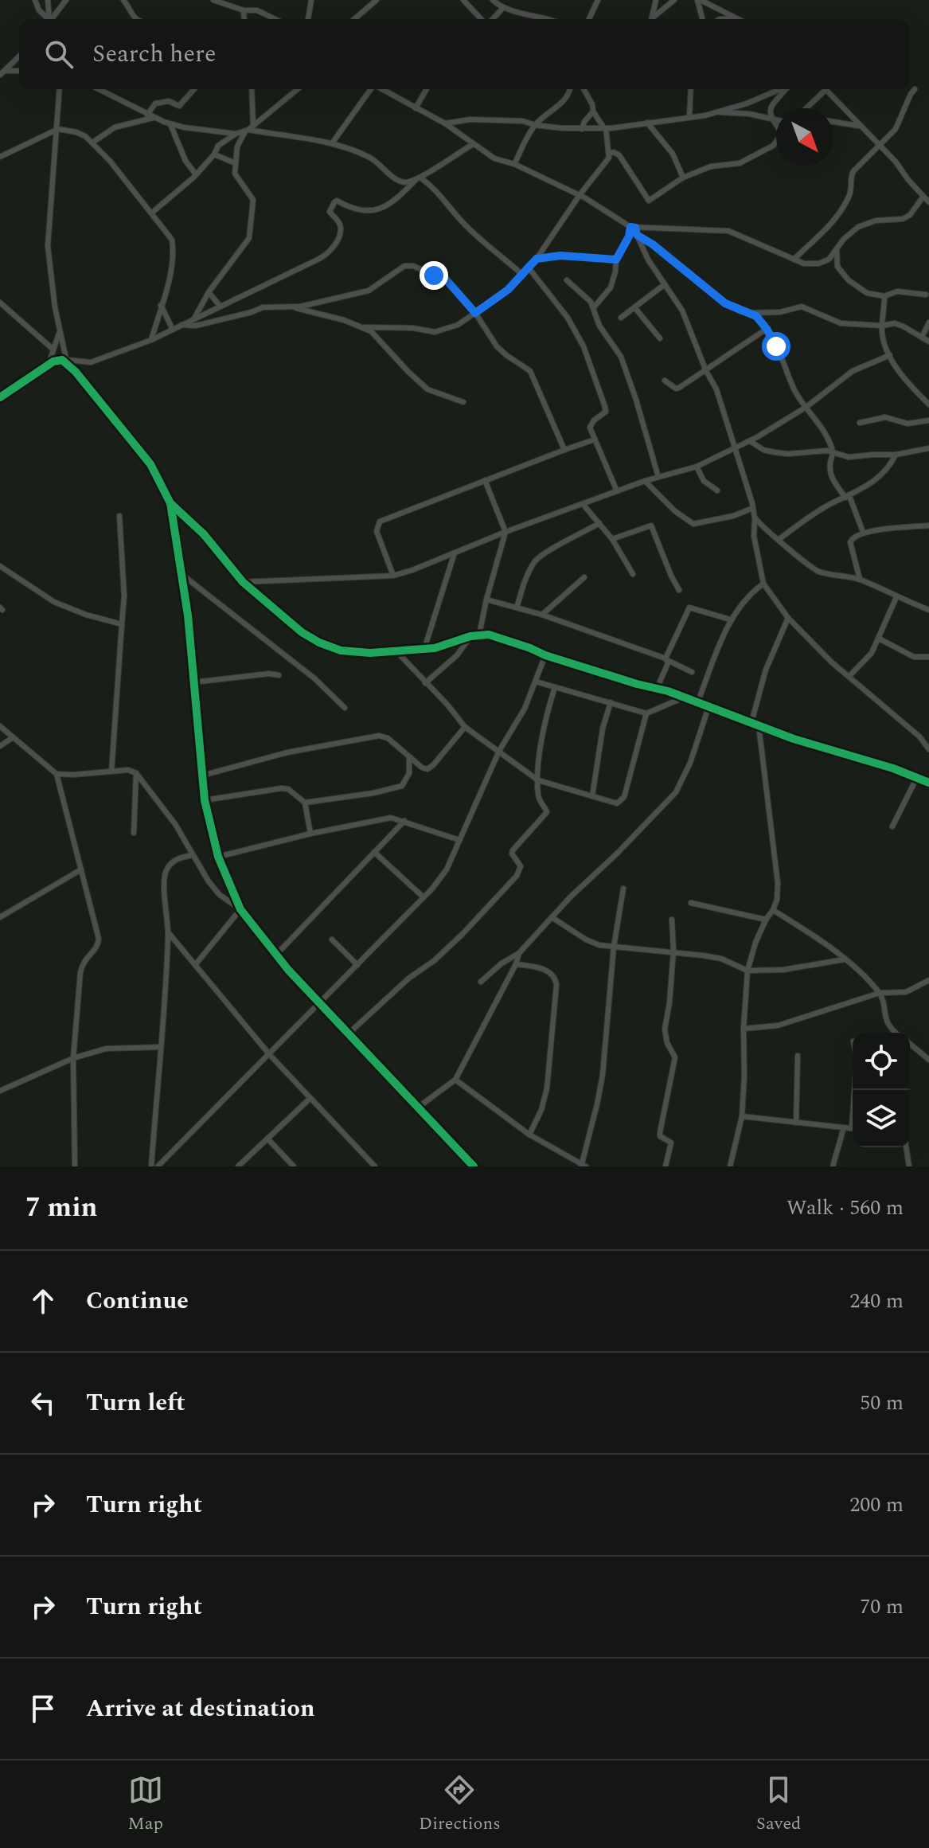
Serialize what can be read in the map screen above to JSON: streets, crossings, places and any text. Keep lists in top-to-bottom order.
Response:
{
  "north": "bottom right",
  "page": {
    "search": "Search here",
    "heading": ["7 min", "Walk · 560 m"],
    "list": [
      ["Continue", "240 m"],
      ["Turn left", "50 m"],
      ["Turn right", "200 m"],
      ["Turn right", "70 m"],
      "Arrive at destination"
    ],
    "nav": ["Map", "Directions", "Saved"]
  }
}
